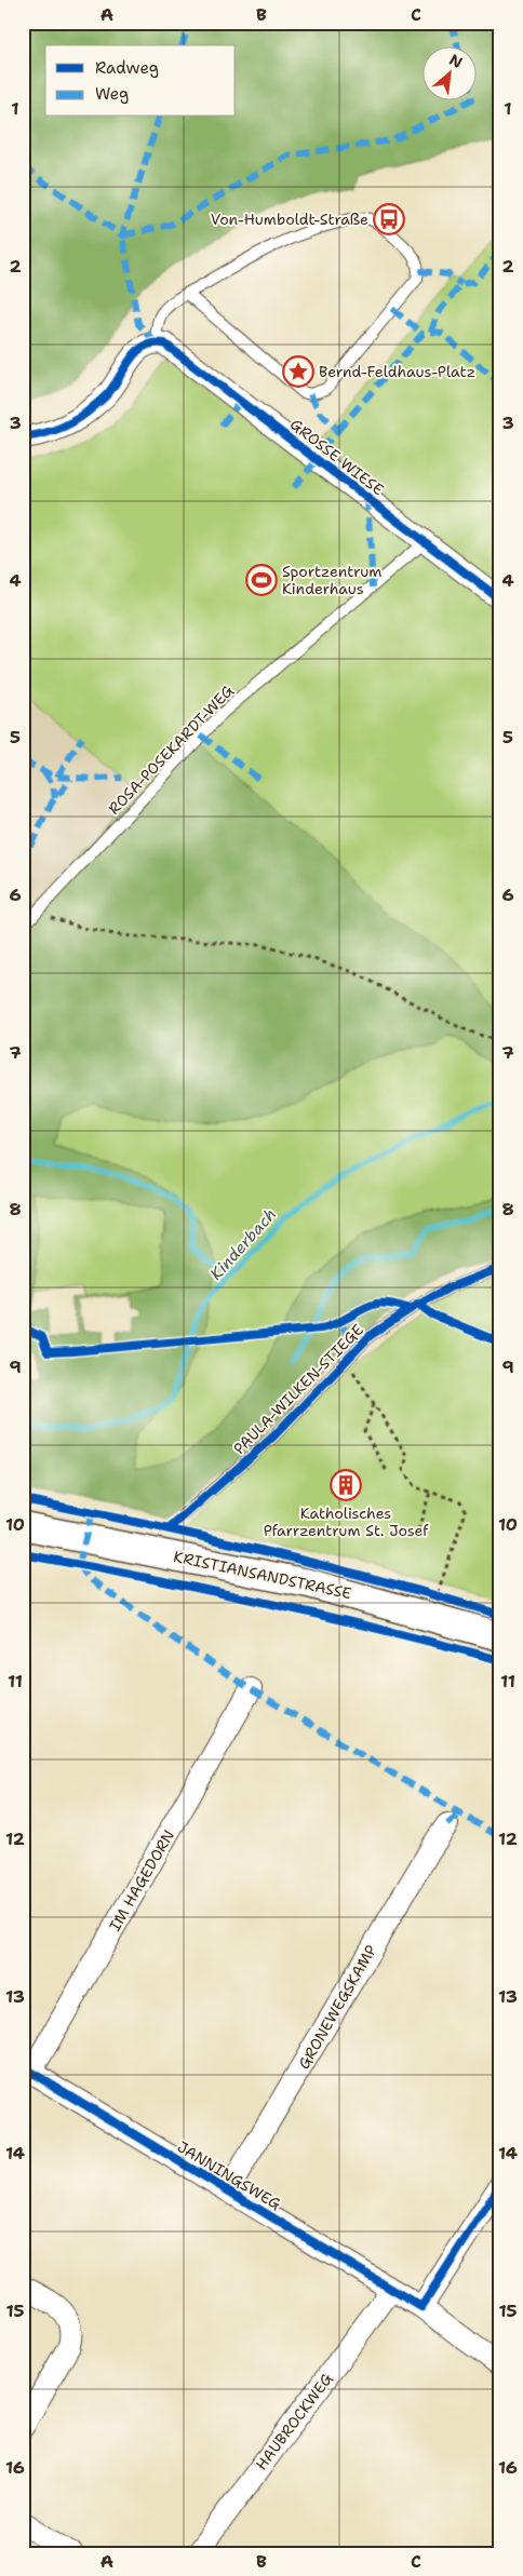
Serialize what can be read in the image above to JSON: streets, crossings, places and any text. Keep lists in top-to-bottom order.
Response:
{
  "streets": {
    "street": [
      "GROSSE WIESE",
      "KRISTIANSANDSTRASSE",
      "IM HAGEDORN",
      "GRONEWEGSKAMP",
      "JANNINGSWEG",
      "HAUBROCKWEG"
    ],
    "lane": ["ROSA-POSEKARDT-WEG", "PAULA-WILKEN-STIEGE"]
  },
  "crossings": [
    ["GROSSE WIESE", "ROSA-POSEKARDT-WEG"],
    ["IM HAGEDORN", "JANNINGSWEG"],
    ["GRONEWEGSKAMP", "JANNINGSWEG"],
    ["JANNINGSWEG", "HAUBROCKWEG"]
  ],
  "water": ["Kinderbach"],
  "places": {
    "bus stop": ["Von-Humboldt-Straße"],
    "place": ["Bernd-Feldhaus-Platz"],
    "sports": ["Sportzentrum Kinderhaus"],
    "building": ["Katholisches Pfarrzentrum St. Josef"]
  },
  "legend": ["Radweg", "Weg"],
  "north": "top right",
  "grid": {
    "columns": ["A", "B", "C"],
    "rows": [
      "1",
      "2",
      "3",
      "4",
      "5",
      "6",
      "7",
      "8",
      "9",
      "10",
      "11",
      "12",
      "13",
      "14",
      "15",
      "16"
    ]
  }
}
